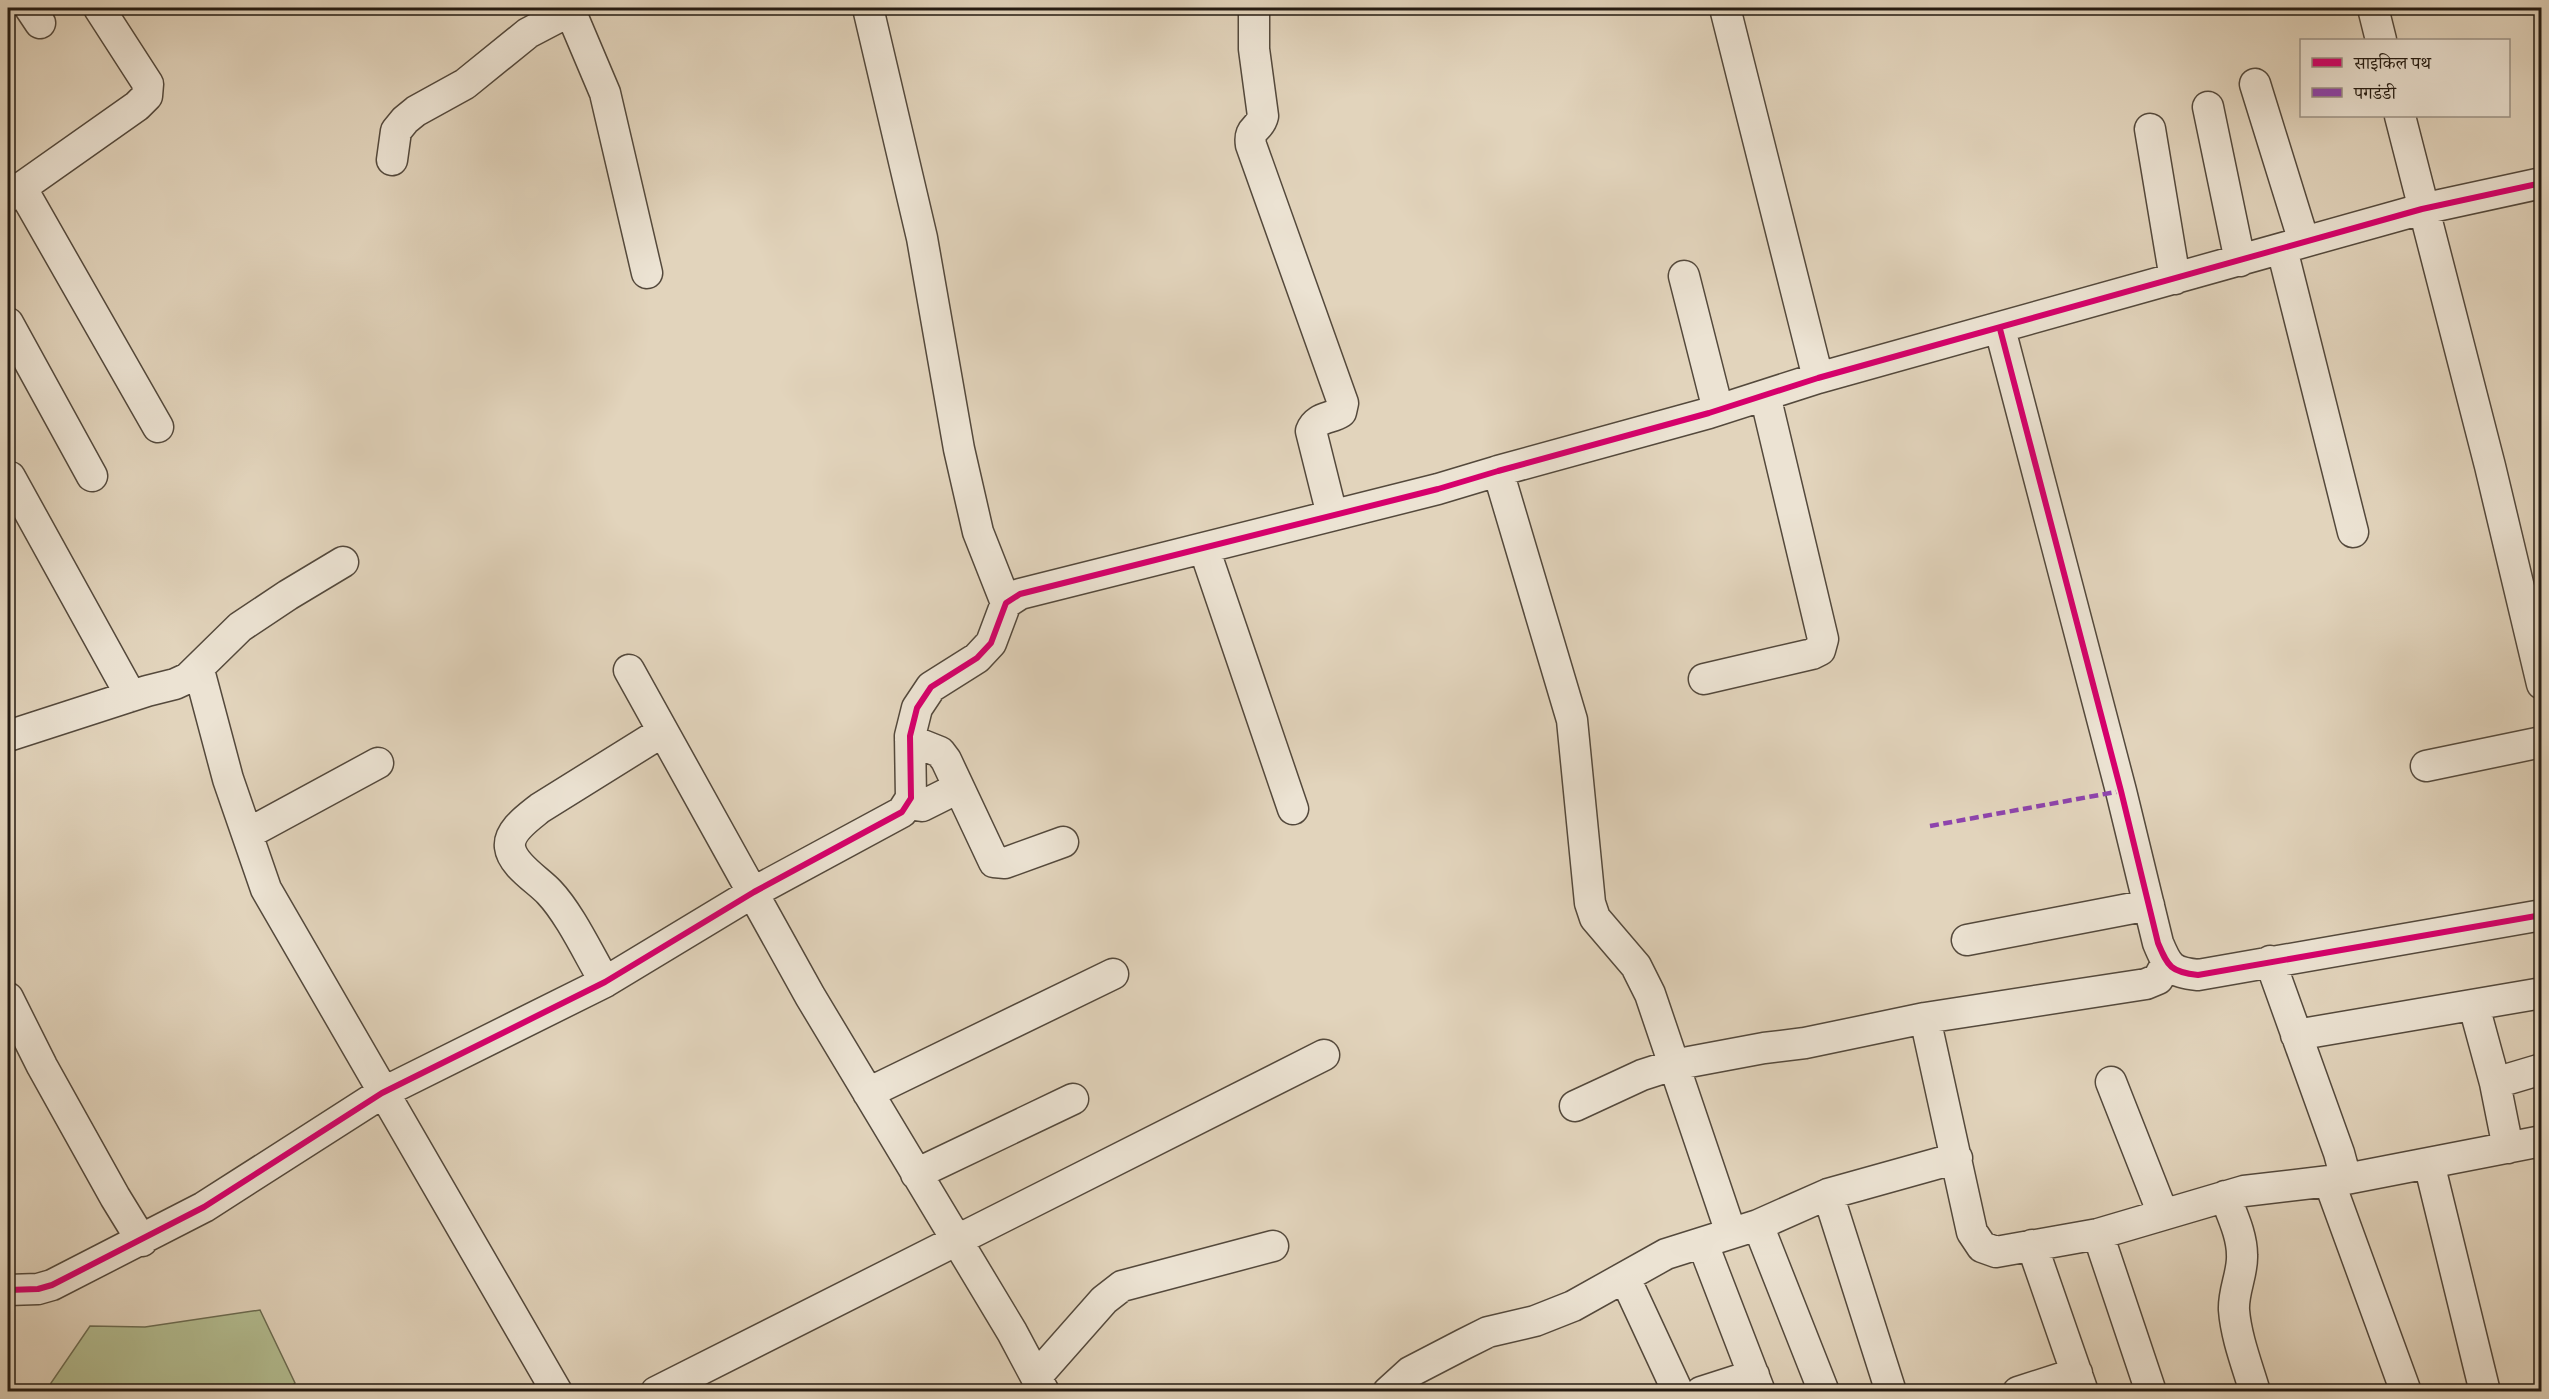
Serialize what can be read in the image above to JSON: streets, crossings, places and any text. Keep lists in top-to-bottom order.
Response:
{
  "legend": ["साइकिल पथ", "पगडंडी"]
}
